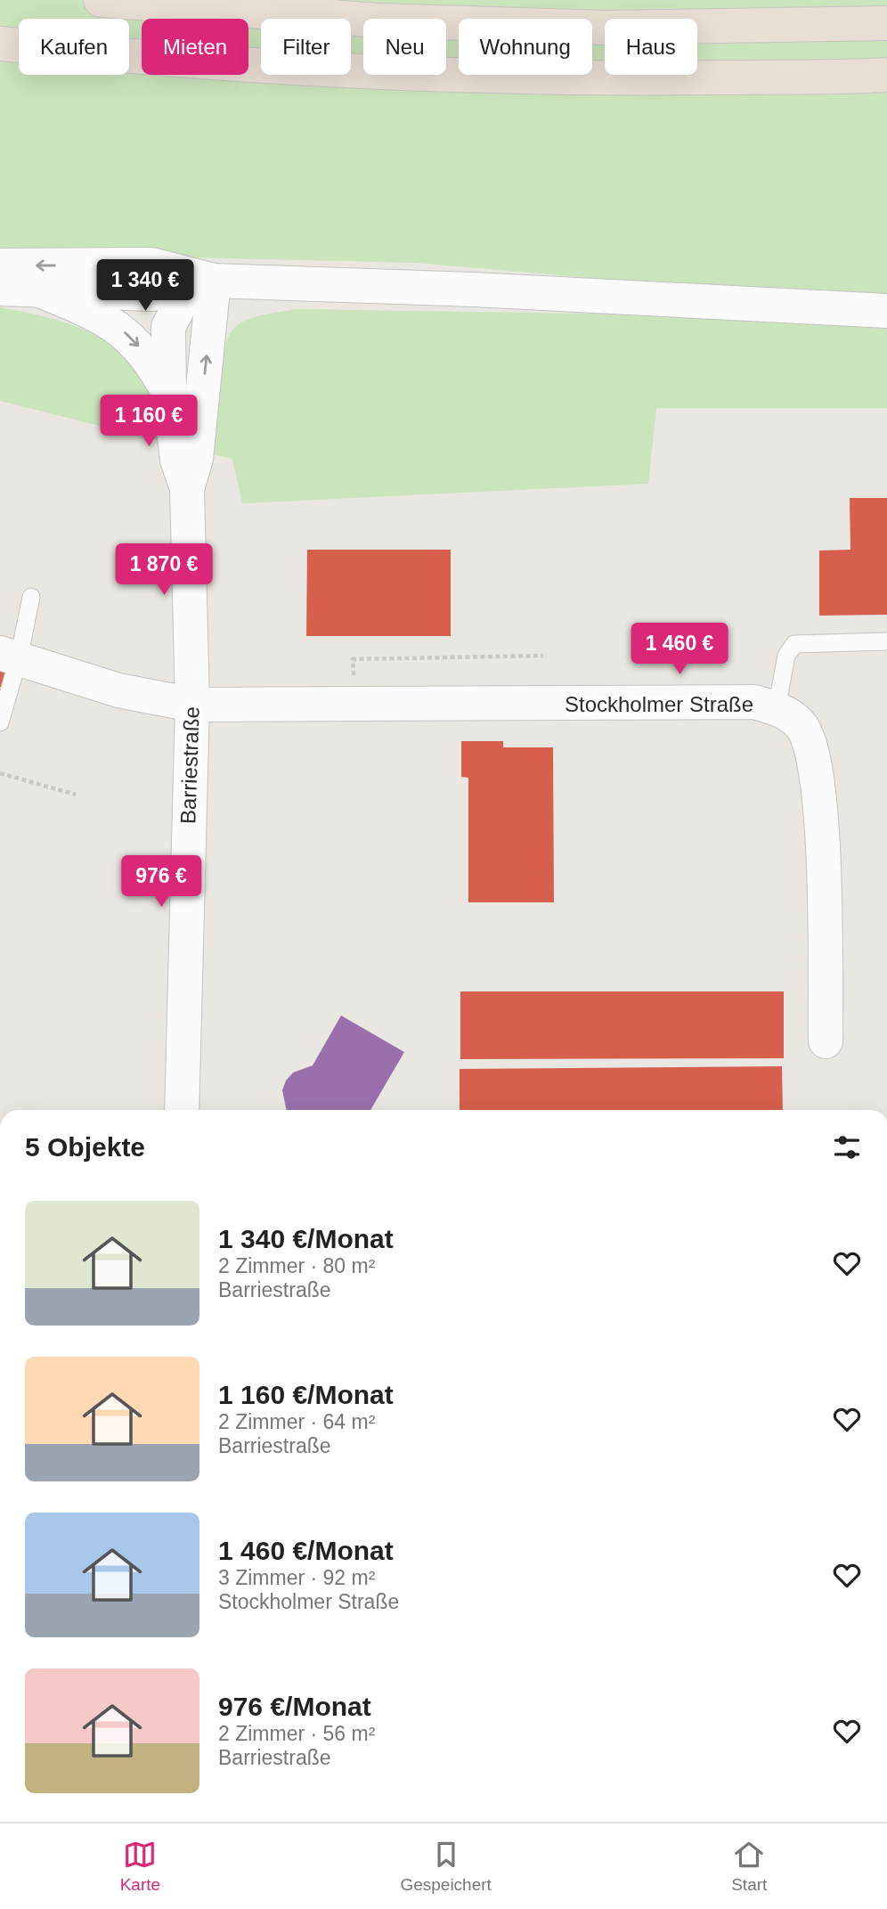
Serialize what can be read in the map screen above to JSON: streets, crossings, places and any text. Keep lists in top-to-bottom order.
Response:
{
  "streets": {
    "street": ["Stockholmer Straße", "Barriestraße"]
  },
  "crossings": [
    ["Stockholmer Straße", "Barriestraße"]
  ],
  "page": {
    "chip": [
      "Kaufen",
      "Mieten",
      "Filter",
      "Neu",
      "Wohnung",
      "Haus"
    ],
    "price": [
      "1 340 €",
      "1 160 €",
      "1 870 €",
      "1 460 €",
      "976 €"
    ],
    "heading": "5 Objekte",
    "list": [
      {
        "name": "1 340 €/Monat",
        "note": "2 Zimmer · 80 m² · Barriestraße"
      },
      {
        "name": "1 160 €/Monat",
        "note": "2 Zimmer · 64 m² · Barriestraße"
      },
      {
        "name": "1 460 €/Monat",
        "note": "3 Zimmer · 92 m² · Stockholmer Straße"
      },
      {
        "name": "976 €/Monat",
        "note": "2 Zimmer · 56 m² · Barriestraße"
      }
    ],
    "tabs": ["Karte", "Gespeichert", "Start"]
  }
}
